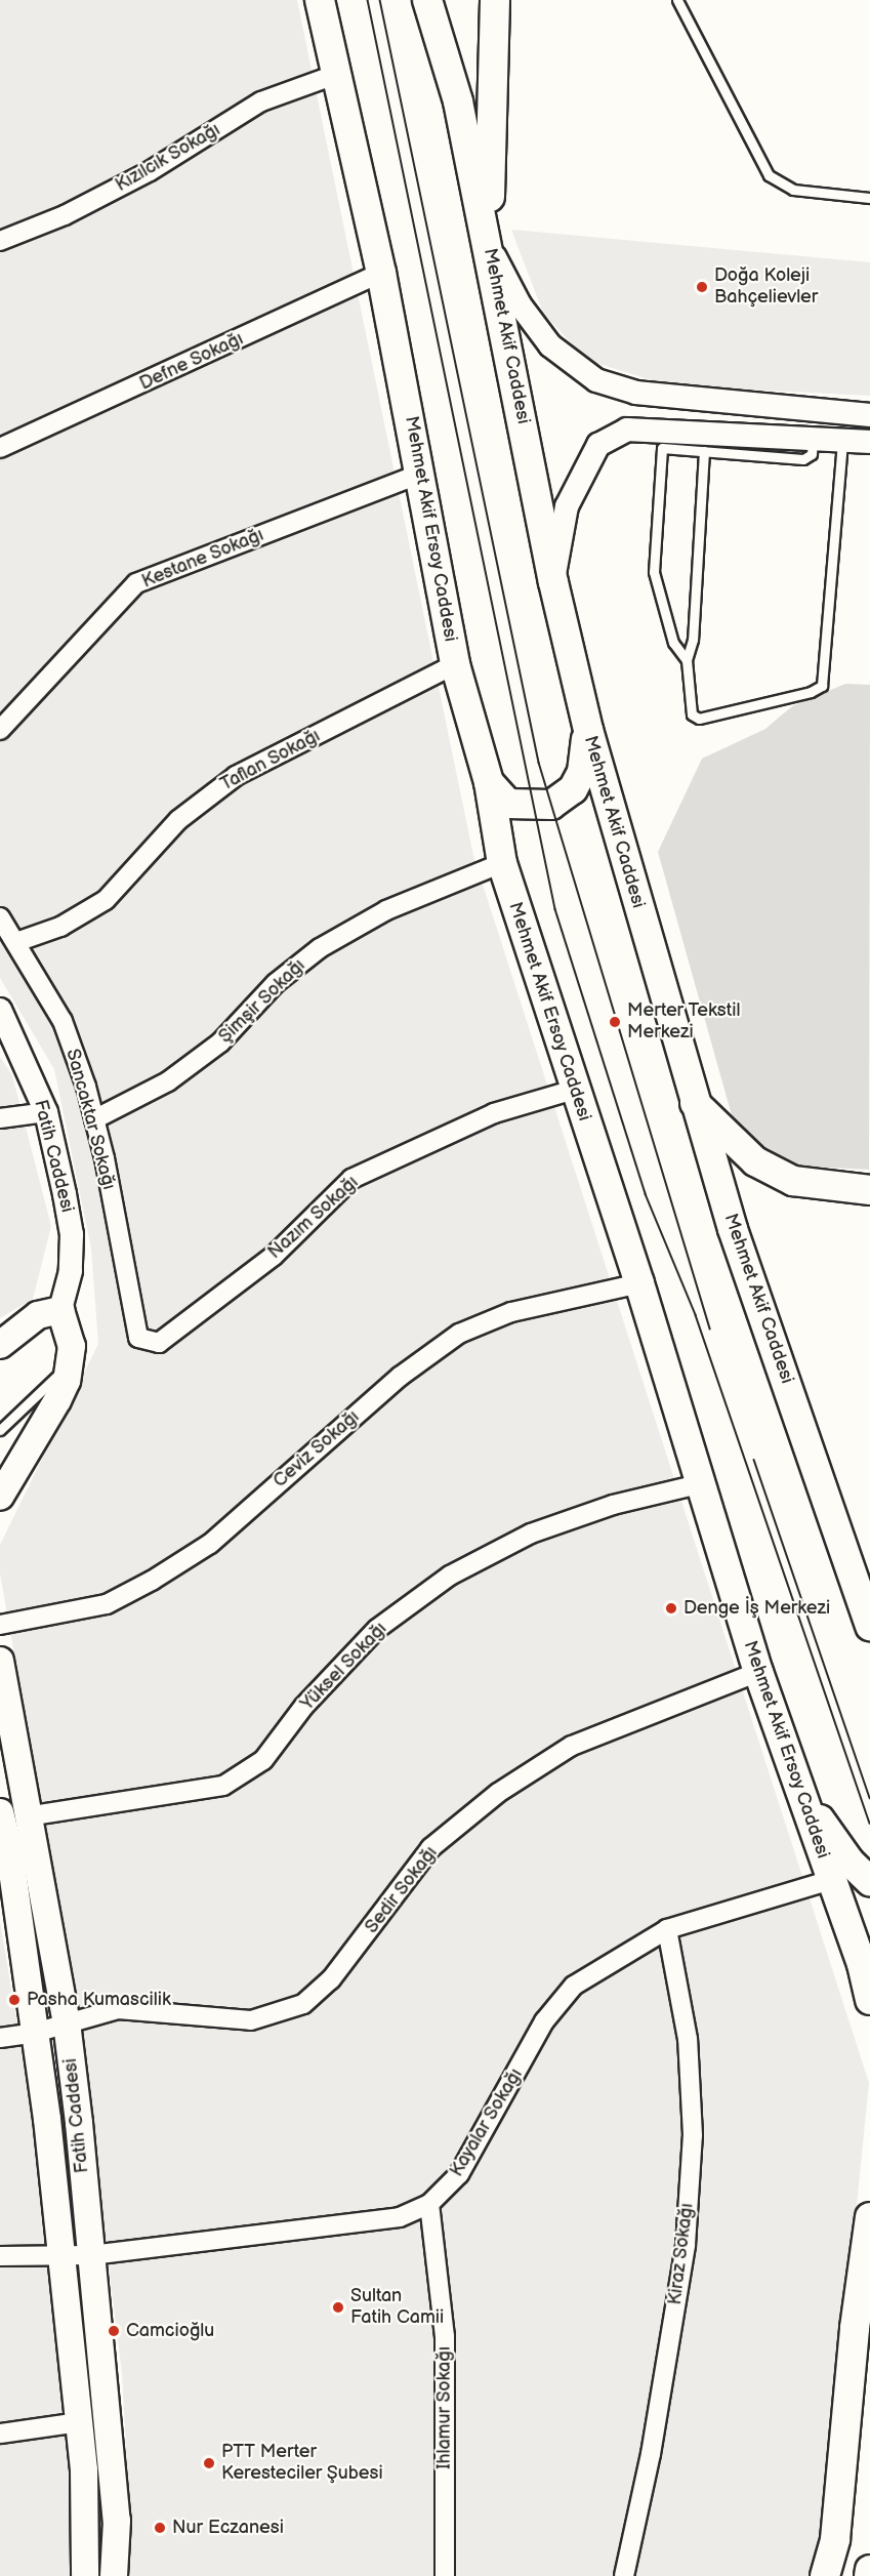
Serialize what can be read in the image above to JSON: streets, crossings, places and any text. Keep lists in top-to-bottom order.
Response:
{
  "streets": {
    "main road": ["Mehmet Akif Caddesi", "Mehmet Akif Ersoy Caddesi", "Fatih Caddesi"],
    "street": [
      "Kızılcık Sokağı",
      "Defne Sokağı",
      "Kestane Sokağı",
      "Taflan Sokağı",
      "Şimşir Sokağı",
      "Sancaktar Sokağı",
      "Nazım Sokağı",
      "Ceviz Sokağı",
      "Yüksel Sokağı",
      "Sedir Sokağı",
      "Kayalar Sokağı",
      "Kiraz Sokağı",
      "Ihlamur Sokağı"
    ]
  },
  "crossings": [
    ["Kızılcık Sokağı", "Mehmet Akif Ersoy Caddesi"],
    ["Defne Sokağı", "Mehmet Akif Ersoy Caddesi"],
    ["Mehmet Akif Ersoy Caddesi", "Kestane Sokağı"],
    ["Mehmet Akif Ersoy Caddesi", "Taflan Sokağı"],
    ["Mehmet Akif Ersoy Caddesi", "Şimşir Sokağı"],
    ["Mehmet Akif Ersoy Caddesi", "Nazım Sokağı"],
    ["Mehmet Akif Ersoy Caddesi", "Ceviz Sokağı"],
    ["Mehmet Akif Ersoy Caddesi", "Yüksel Sokağı"],
    ["Mehmet Akif Ersoy Caddesi", "Sedir Sokağı"],
    ["Mehmet Akif Ersoy Caddesi", "Kayalar Sokağı"],
    ["Taflan Sokağı", "Sancaktar Sokağı"],
    ["Şimşir Sokağı", "Sancaktar Sokağı"],
    ["Sancaktar Sokağı", "Nazım Sokağı"],
    ["Fatih Caddesi", "Yüksel Sokağı"],
    ["Fatih Caddesi", "Sedir Sokağı"],
    ["Fatih Caddesi", "Kayalar Sokağı"],
    ["Kayalar Sokağı", "Kiraz Sokağı"],
    ["Kayalar Sokağı", "Ihlamur Sokağı"]
  ],
  "places": [
    "Doğa Koleji Bahçelievler",
    "Merter Tekstil Merkezi",
    "Denge İş Merkezi",
    "Pasha Kumascilik",
    "Sultan Fatih Camii",
    "Camcioğlu",
    "PTT Merter Keresteciler Şubesi",
    "Nur Eczanesi"
  ]
}
